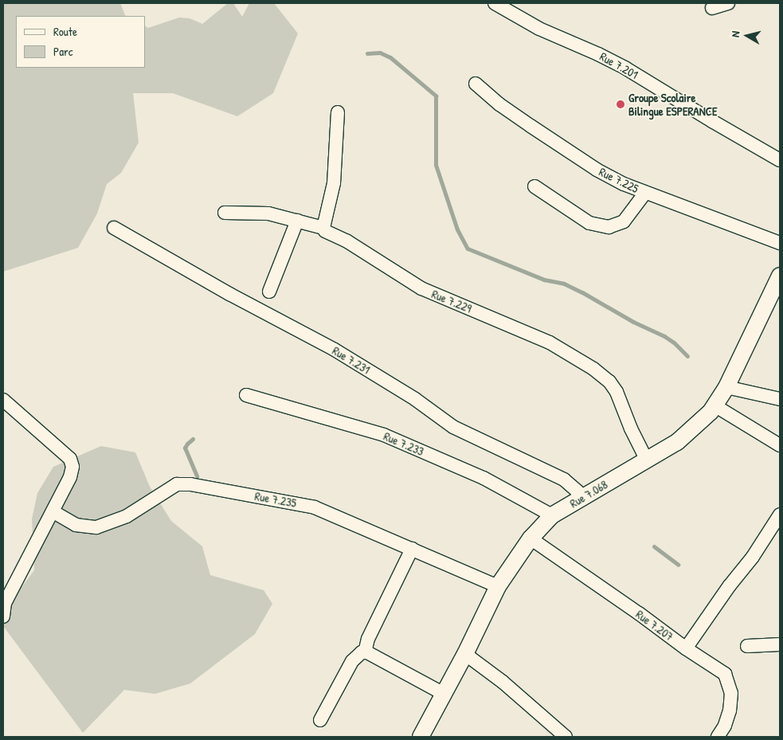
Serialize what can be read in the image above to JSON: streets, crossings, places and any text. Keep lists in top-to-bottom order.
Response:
{
  "streets": {
    "street": [
      "Rue 7.201",
      "Rue 7.225",
      "Rue 7.229",
      "Rue 7.231",
      "Rue 7.233",
      "Rue 7.068",
      "Rue 7.235",
      "Rue 7.207"
    ]
  },
  "crossings": [
    ["Rue 7.229", "Rue 7.068"],
    ["Rue 7.231", "Rue 7.068"],
    ["Rue 7.233", "Rue 7.068"],
    ["Rue 7.068", "Rue 7.235"],
    ["Rue 7.068", "Rue 7.207"]
  ],
  "places": ["Groupe Scolaire Bilingue ESPERANCE"],
  "legend": ["Route", "Parc"],
  "north": "left"
}
